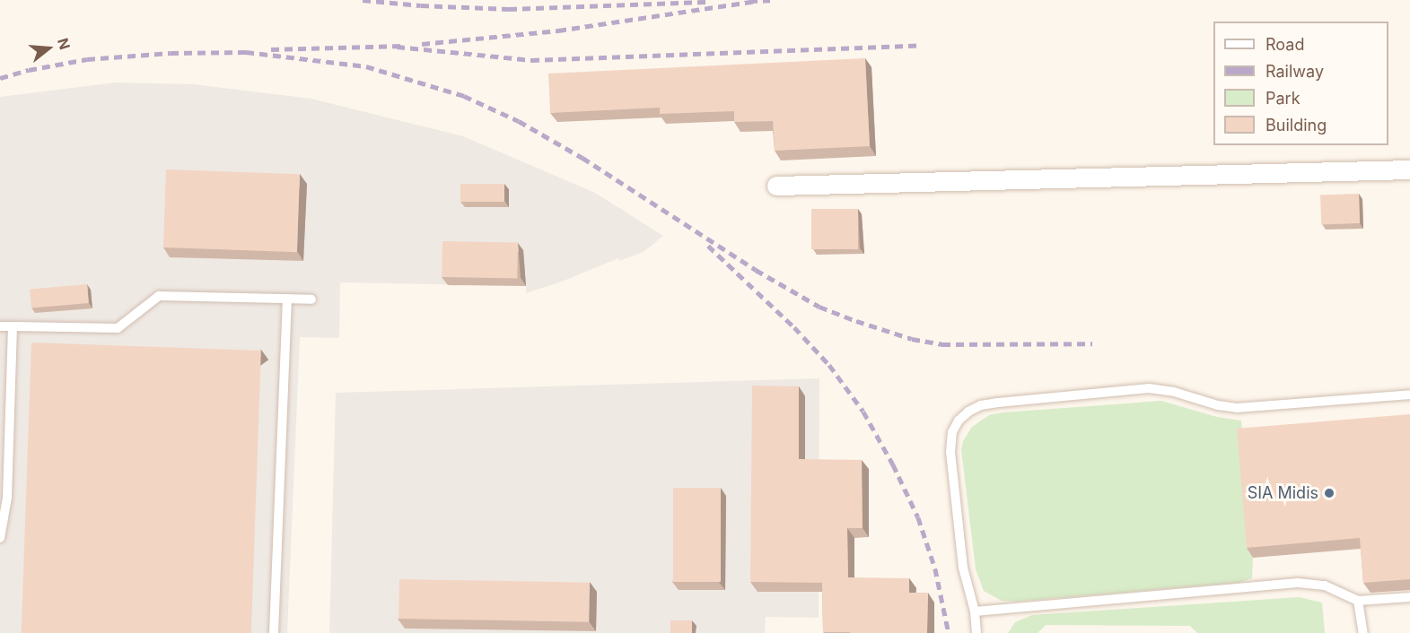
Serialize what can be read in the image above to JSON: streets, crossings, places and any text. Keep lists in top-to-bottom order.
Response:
{
  "places": ["SIA Midis"],
  "legend": [
    "Road",
    "Railway",
    "Park",
    "Building"
  ],
  "north": "right"
}
